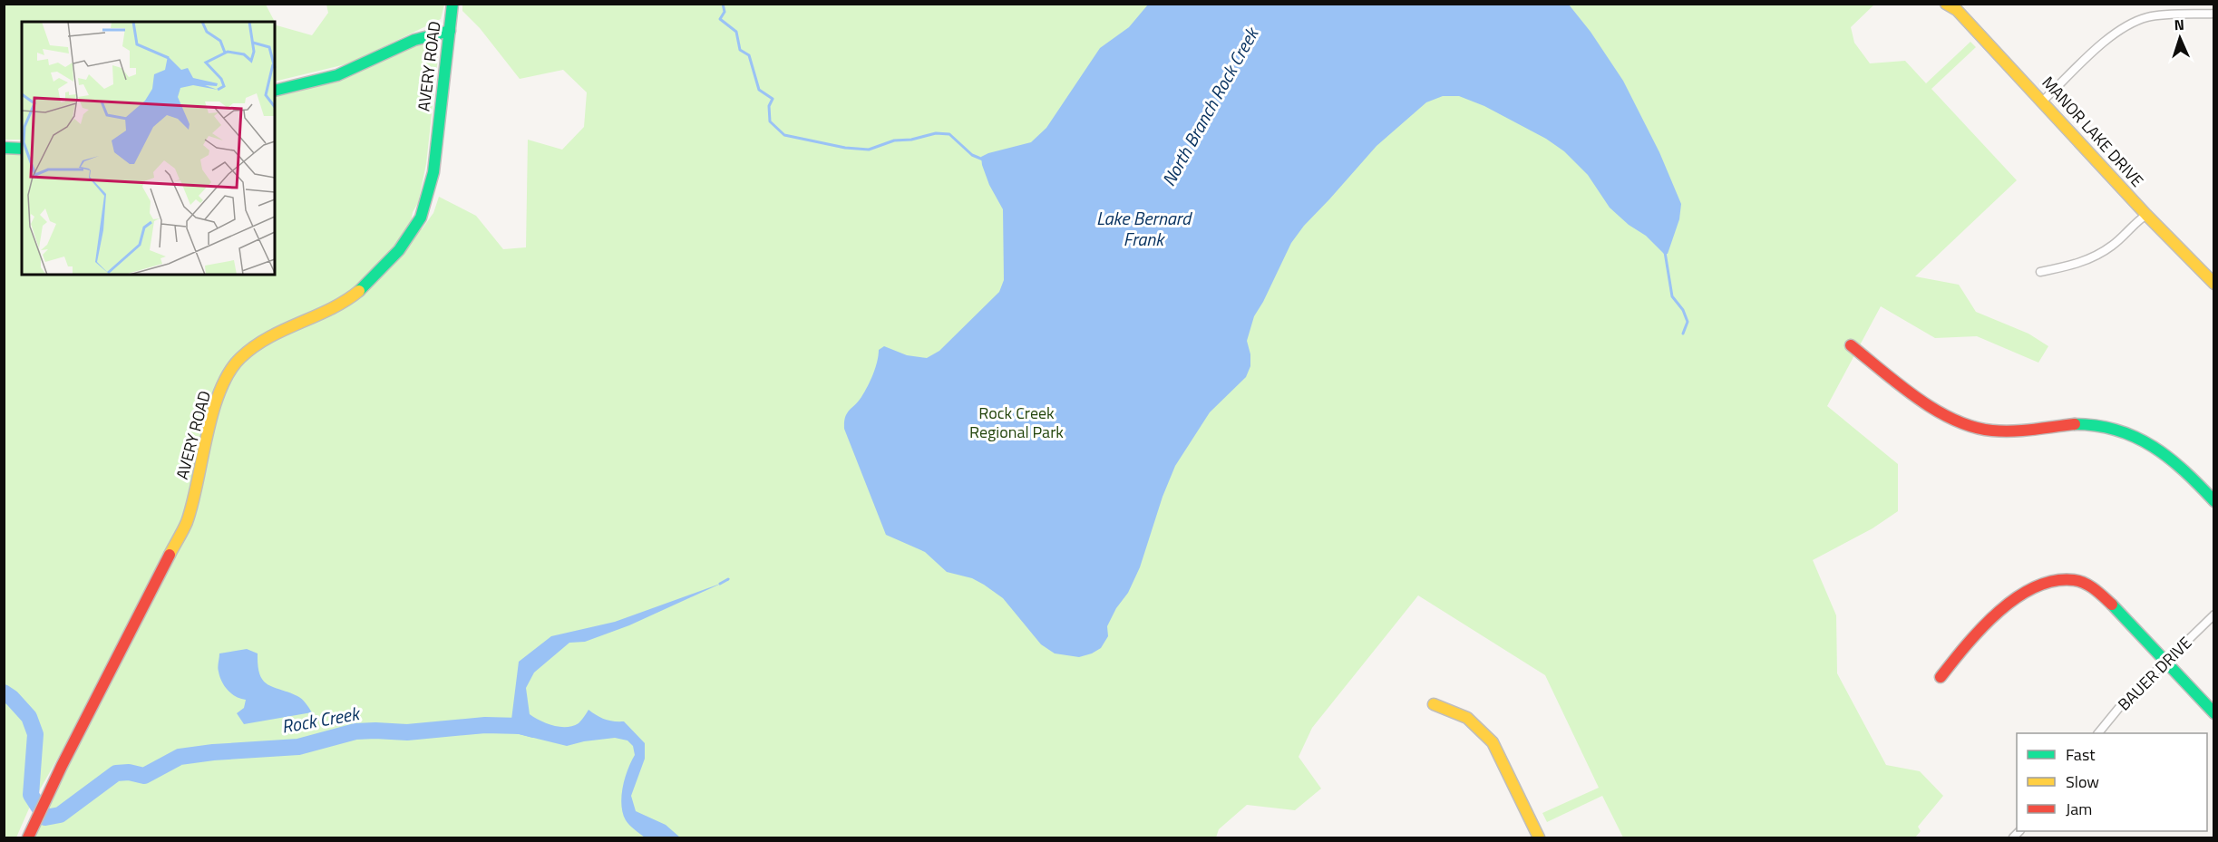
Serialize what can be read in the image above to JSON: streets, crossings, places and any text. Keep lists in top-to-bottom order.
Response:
{
  "streets": {
    "street": ["AVERY ROAD", "MANOR LAKE DRIVE", "BAUER DRIVE"]
  },
  "water": ["North Branch Rock Creek", "Lake Bernard Frank", "Rock Creek"],
  "parks": ["Rock Creek Regional Park"],
  "legend": ["Fast", "Slow", "Jam"],
  "north": "top"
}
